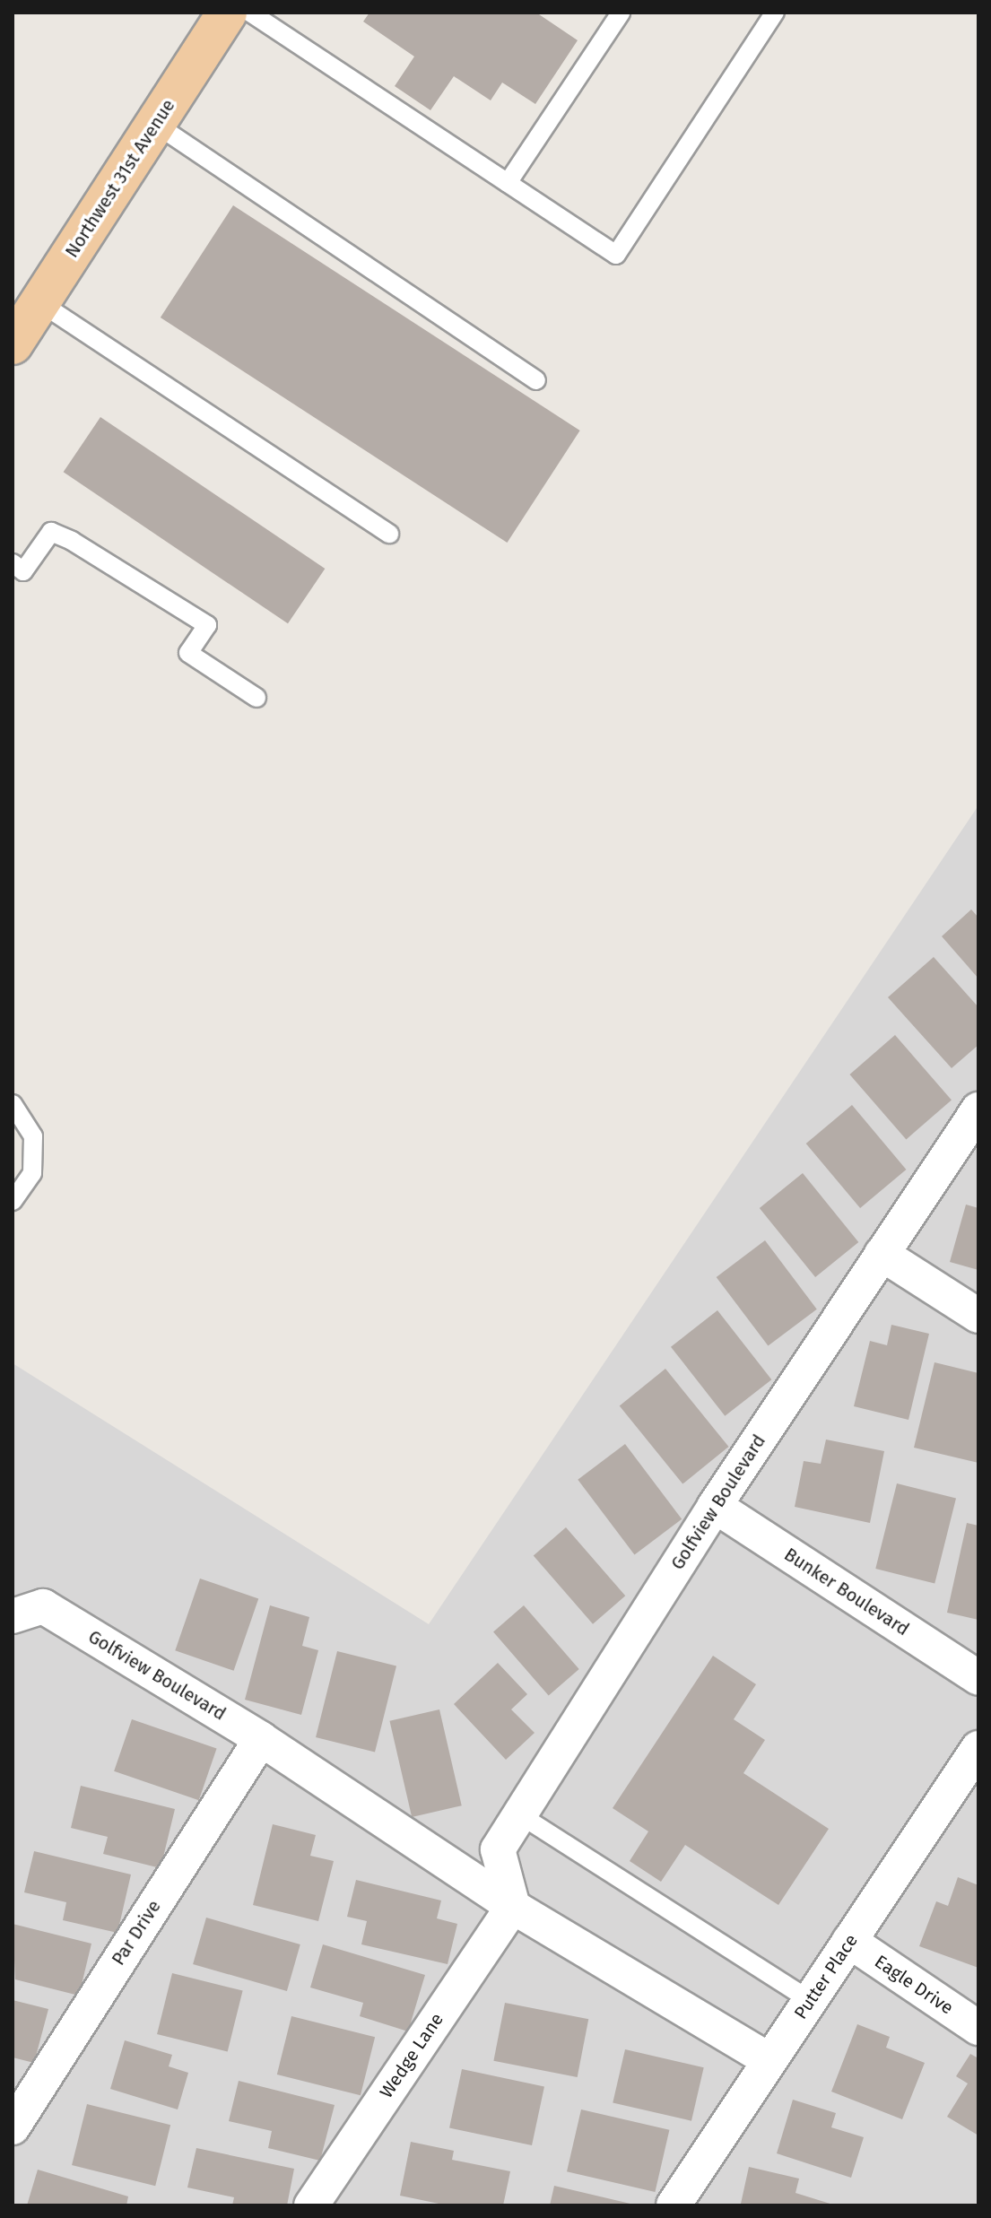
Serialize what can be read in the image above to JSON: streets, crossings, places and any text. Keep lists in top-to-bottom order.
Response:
{
  "streets": {
    "main road": ["Northwest 31st Avenue"],
    "street": [
      "Golfview Boulevard",
      "Bunker Boulevard",
      "Par Drive",
      "Putter Place",
      "Eagle Drive",
      "Wedge Lane"
    ]
  },
  "crossings": [
    ["Golfview Boulevard", "Bunker Boulevard"],
    ["Golfview Boulevard", "Par Drive"],
    ["Golfview Boulevard", "Putter Place"],
    ["Golfview Boulevard", "Wedge Lane"],
    ["Putter Place", "Eagle Drive"]
  ]
}
